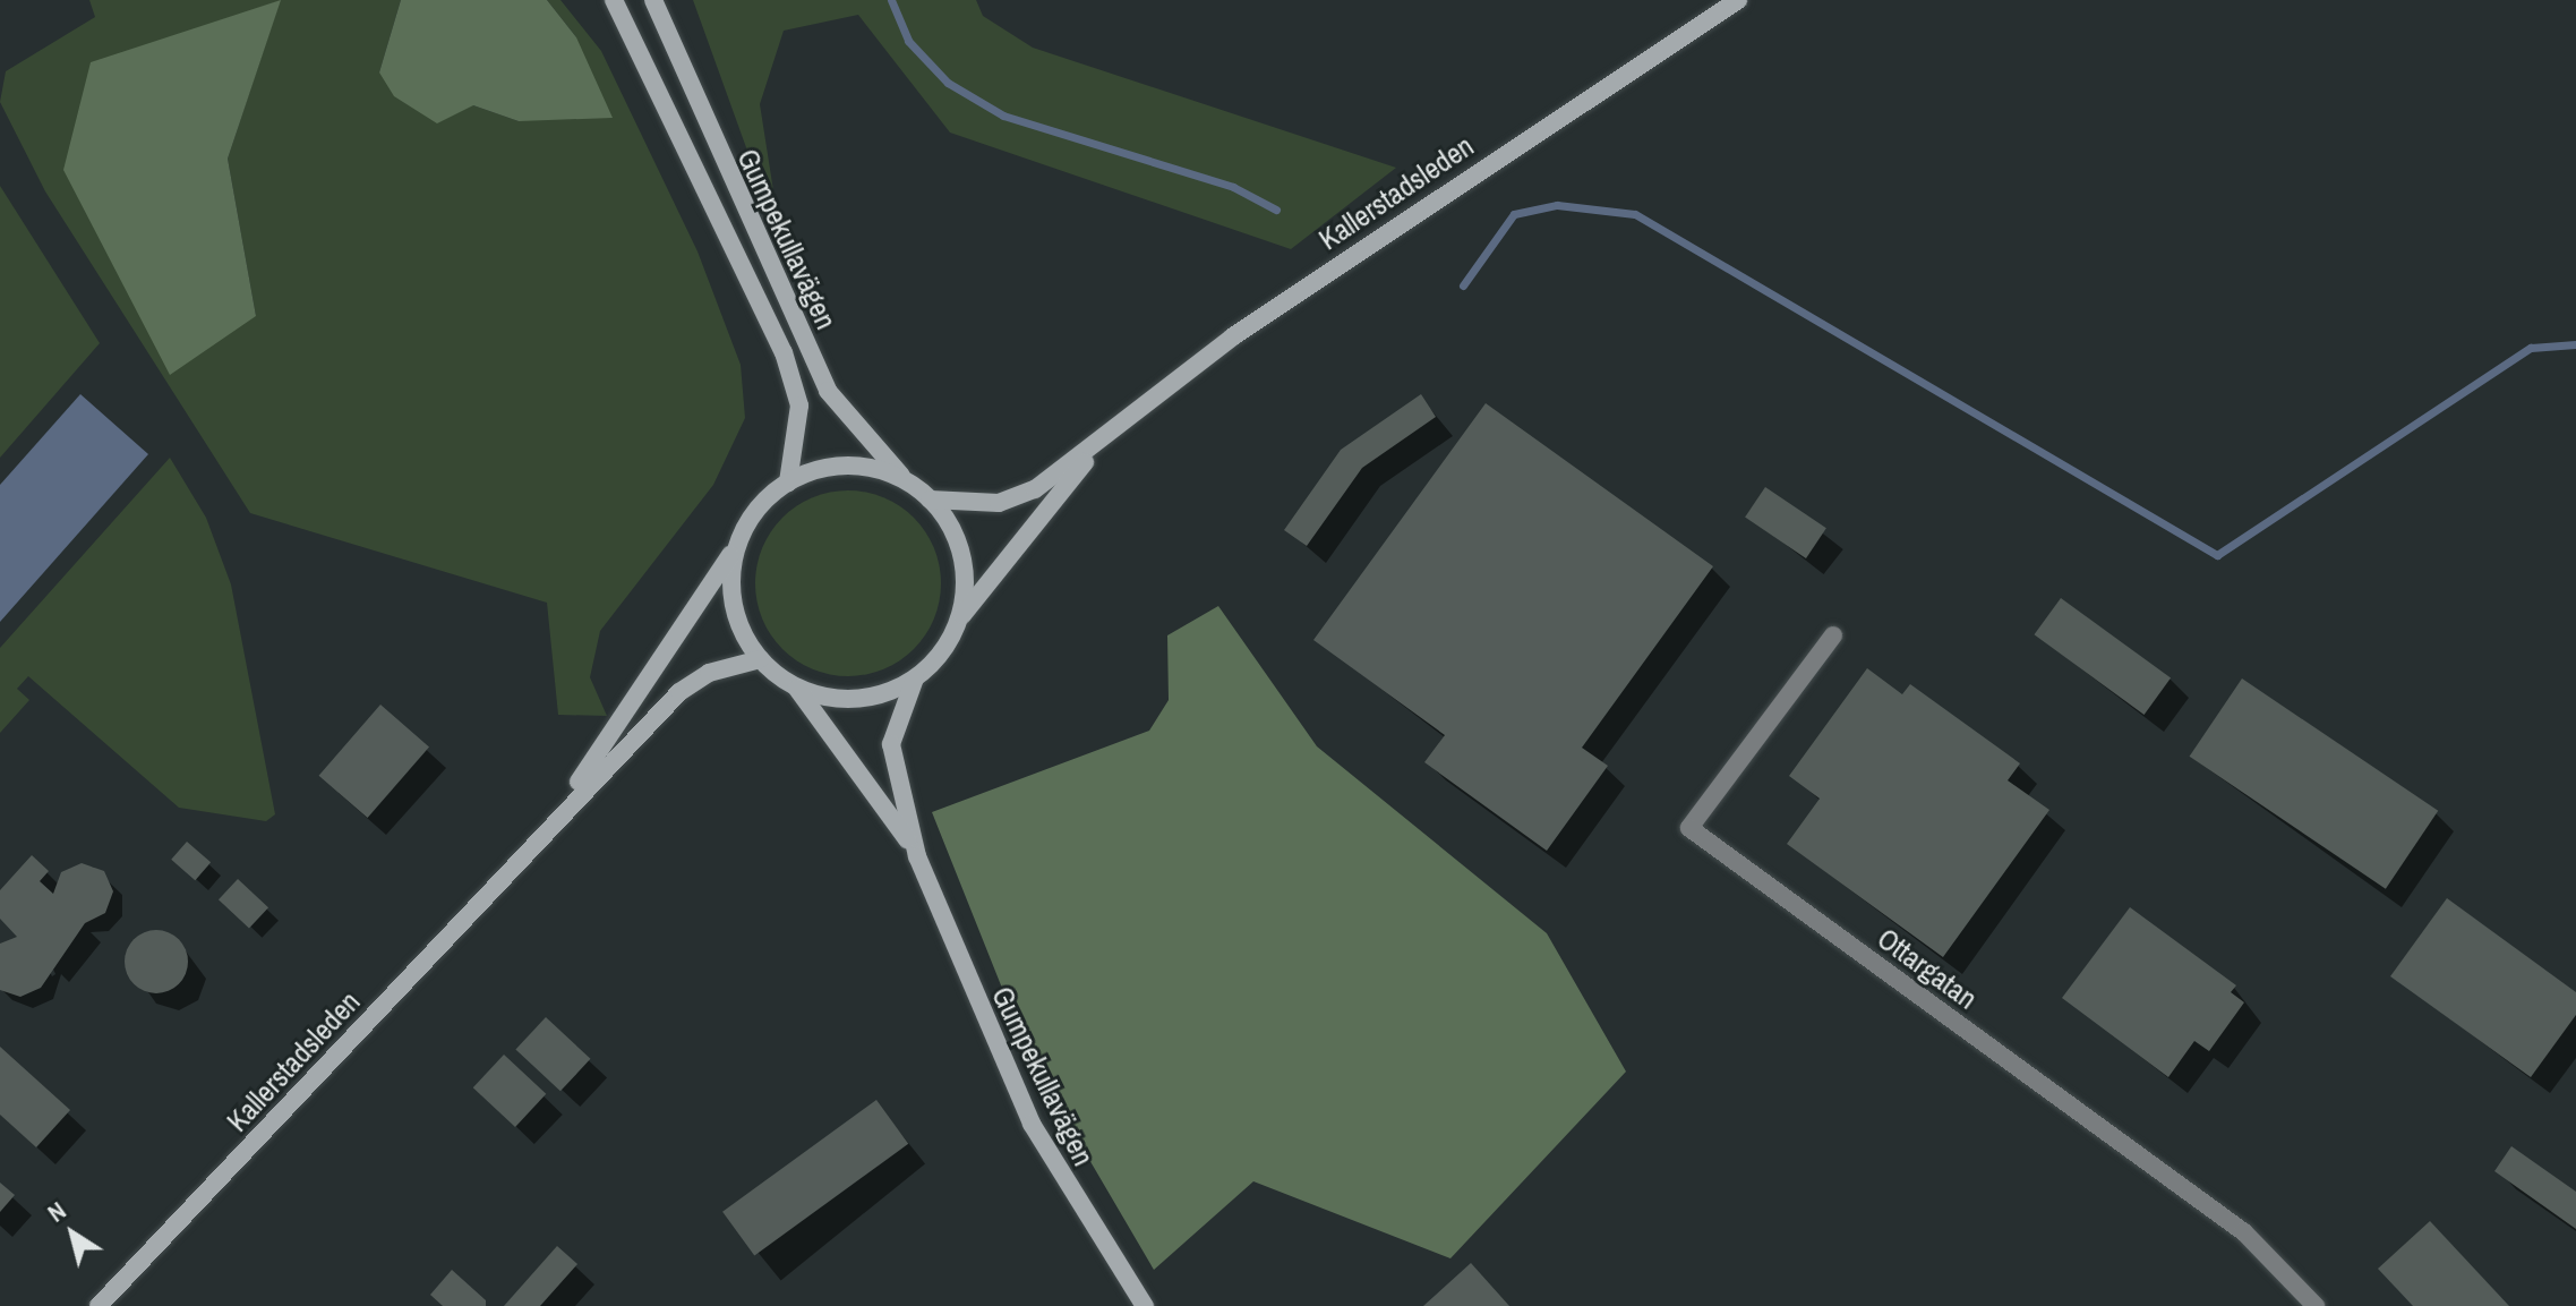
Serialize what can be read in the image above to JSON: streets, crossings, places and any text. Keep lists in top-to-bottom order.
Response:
{
  "streets": {
    "main road": ["Kallerstadsleden", "Gumpekullavägen"],
    "street": ["Ottargatan"]
  },
  "crossings": [
    ["Kallerstadsleden", "Gumpekullavägen"]
  ],
  "north": "top left"
}
